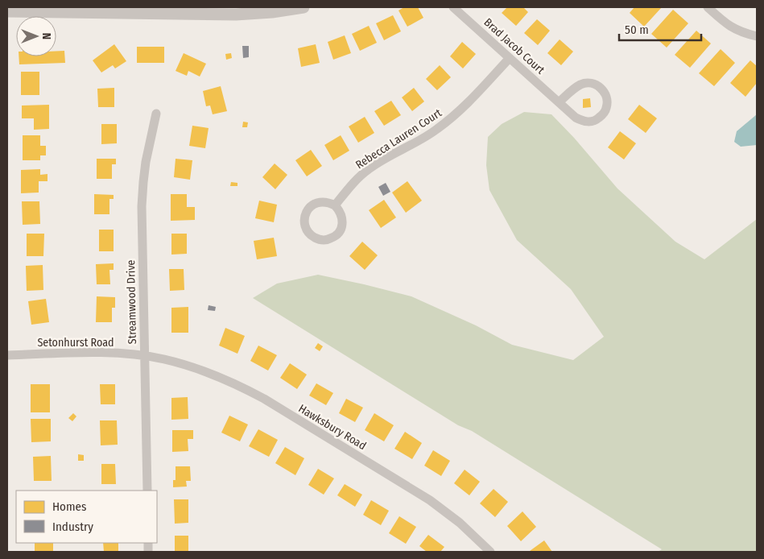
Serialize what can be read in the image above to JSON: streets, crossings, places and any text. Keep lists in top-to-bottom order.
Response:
{
  "streets": {
    "street": [
      "Brad Jacob Court",
      "Rebecca Lauren Court",
      "Streamwood Drive",
      "Setonhurst Road",
      "Hawksbury Road"
    ]
  },
  "crossings": [
    ["Brad Jacob Court", "Rebecca Lauren Court"],
    ["Streamwood Drive", "Setonhurst Road"],
    ["Streamwood Drive", "Hawksbury Road"],
    ["Setonhurst Road", "Hawksbury Road"]
  ],
  "legend": ["Homes", "Industry"],
  "scale_bar": "50 m",
  "north": "right"
}
